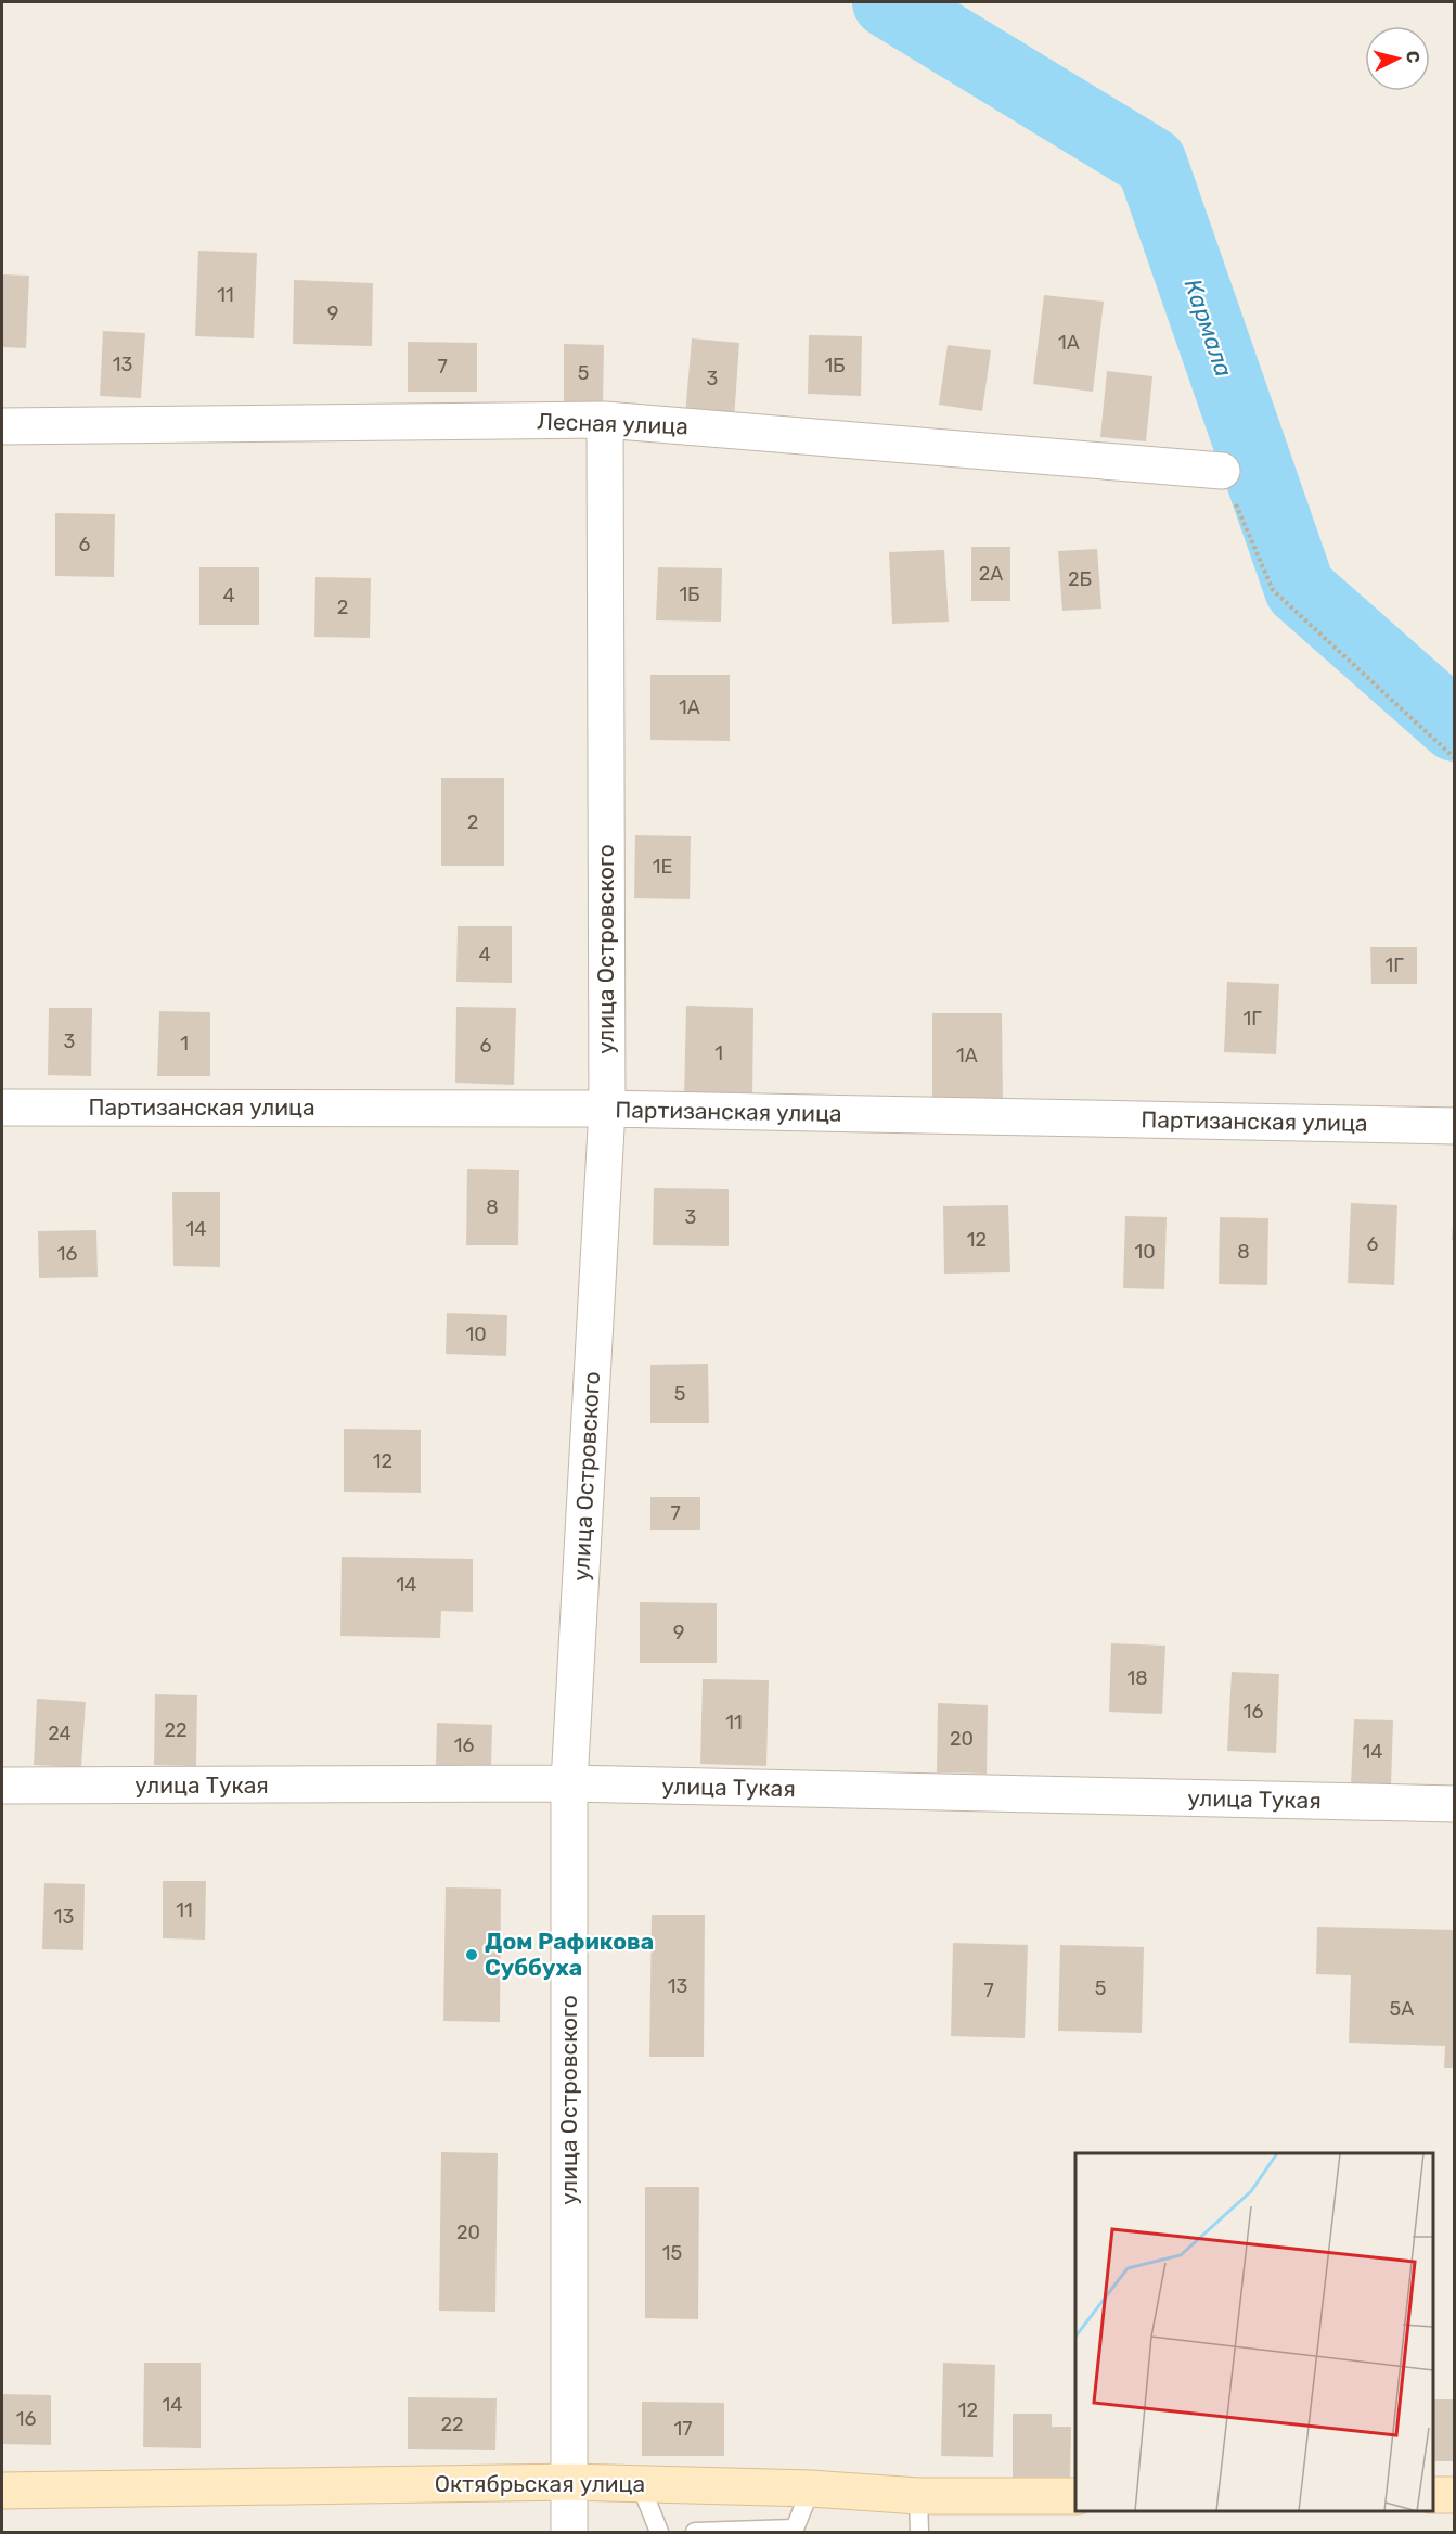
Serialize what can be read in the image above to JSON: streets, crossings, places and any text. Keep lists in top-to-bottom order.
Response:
{
  "streets": {
    "main road": ["Октябрьская улица"],
    "street": [
      "Лесная улица",
      "улица Островского",
      "Партизанская улица",
      "улица Тукая"
    ]
  },
  "crossings": [
    ["Лесная улица", "улица Островского"],
    ["улица Островского", "Партизанская улица"],
    ["улица Островского", "улица Тукая"],
    ["улица Островского", "Октябрьская улица"]
  ],
  "water": ["Кармала"],
  "places": ["Дом Рафикова Суббуха"],
  "house_numbers": [
    "11",
    "9",
    "1А",
    "13",
    "1Б",
    "7",
    "5",
    "3",
    "6",
    "2А",
    "2Б",
    "1Б",
    "4",
    "2",
    "1А",
    "2",
    "1Е",
    "4",
    "1Г",
    "1Г",
    "3",
    "1",
    "6",
    "1",
    "1А",
    "8",
    "3",
    "14",
    "12",
    "6",
    "10",
    "8",
    "16",
    "10",
    "5",
    "12",
    "7",
    "14",
    "9",
    "18",
    "16",
    "11",
    "22",
    "24",
    "20",
    "16",
    "14",
    "11",
    "13",
    "13",
    "5",
    "7",
    "5А",
    "20",
    "15",
    "14",
    "12",
    "16",
    "22",
    "17"
  ],
  "north": "right"
}
